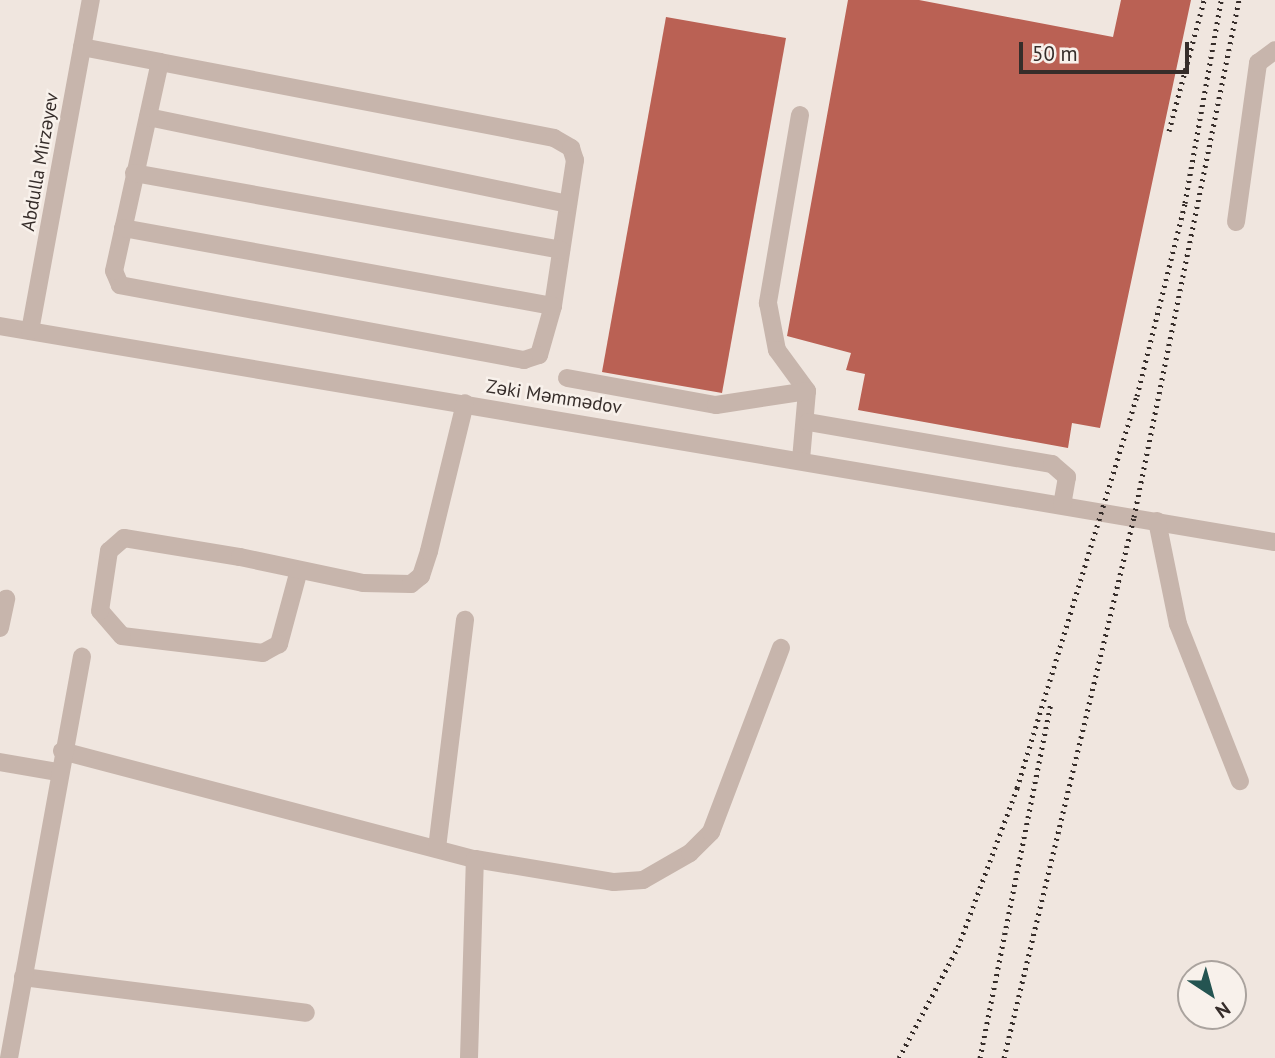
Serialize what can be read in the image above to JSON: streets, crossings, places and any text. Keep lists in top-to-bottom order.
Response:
{
  "streets": {
    "street": ["Abdulla Mirzəyev", "Zəki Məmmədov"]
  },
  "crossings": [
    ["Abdulla Mirzəyev", "Zəki Məmmədov"]
  ],
  "scale_bar": "50 m",
  "north": "bottom right"
}
